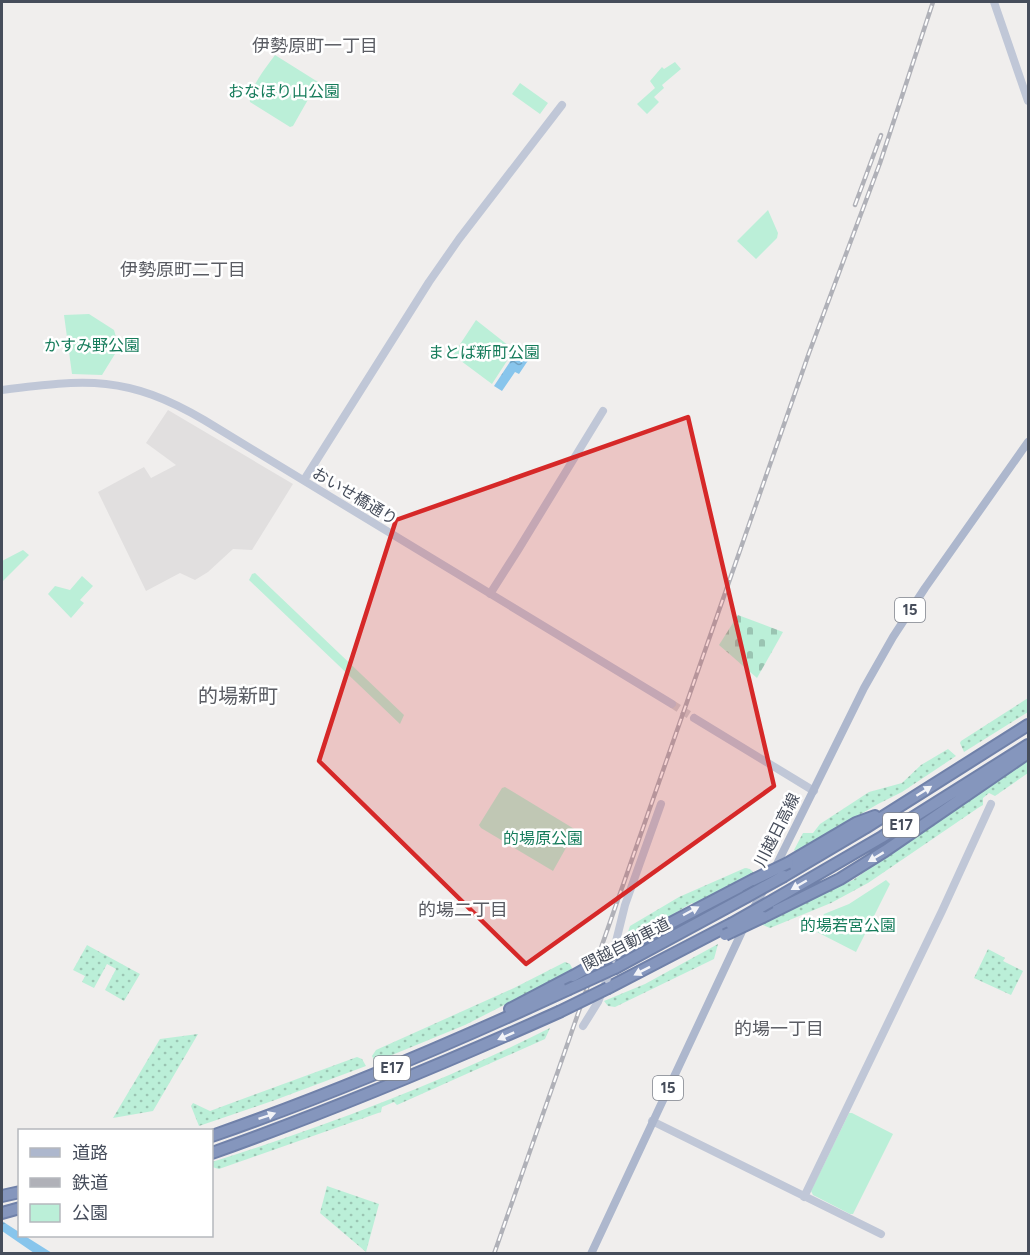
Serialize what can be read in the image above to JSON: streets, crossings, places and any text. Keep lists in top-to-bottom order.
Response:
{
  "streets": {
    "highway": ["E17", "関越自動車道"],
    "main road": ["15", "川越日高線"],
    "street": ["おいせ橋通り"]
  },
  "districts": [
    "伊勢原町一丁目",
    "伊勢原町二丁目",
    "的場新町",
    "的場二丁目",
    "的場一丁目"
  ],
  "parks": [
    "おなほり山公園",
    "かすみ野公園",
    "まとば新町公園",
    "的場原公園",
    "的場若宮公園"
  ],
  "legend": ["道路", "鉄道", "公園"]
}
